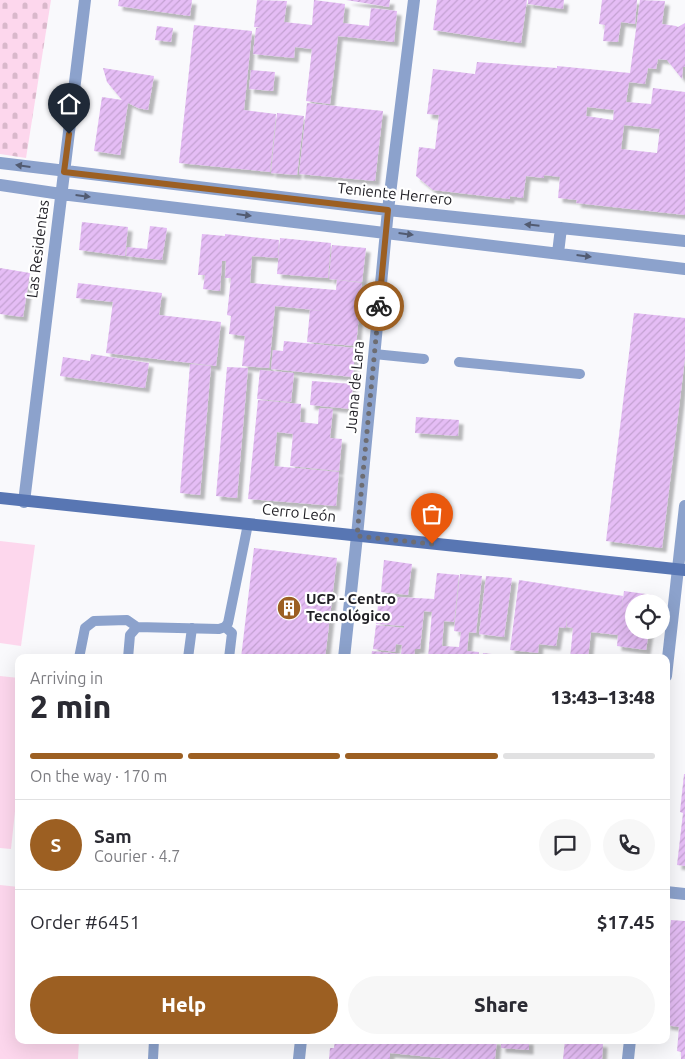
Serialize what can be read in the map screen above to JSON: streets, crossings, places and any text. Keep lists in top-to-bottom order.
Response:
{
  "streets": {
    "street": [
      "Teniente Herrero",
      "Las Residentas",
      "Juana de Lara",
      "Cerro León"
    ]
  },
  "crossings": [
    ["Teniente Herrero", "Las Residentas"],
    ["Teniente Herrero", "Juana de Lara"],
    ["Las Residentas", "Cerro León"],
    ["Juana de Lara", "Cerro León"]
  ],
  "places": {
    "building": ["UCP - Centro Tecnológico"]
  },
  "page": {
    "heading": ["2 min", "Arriving in", "13:43–13:48"],
    "panel": [
      "Sam",
      "Courier · 4.7",
      "Order #6451",
      "$17.45"
    ],
    "bar": "On the way · 170 m",
    "round": "S",
    "buttons": ["Help", "Share"]
  }
}
